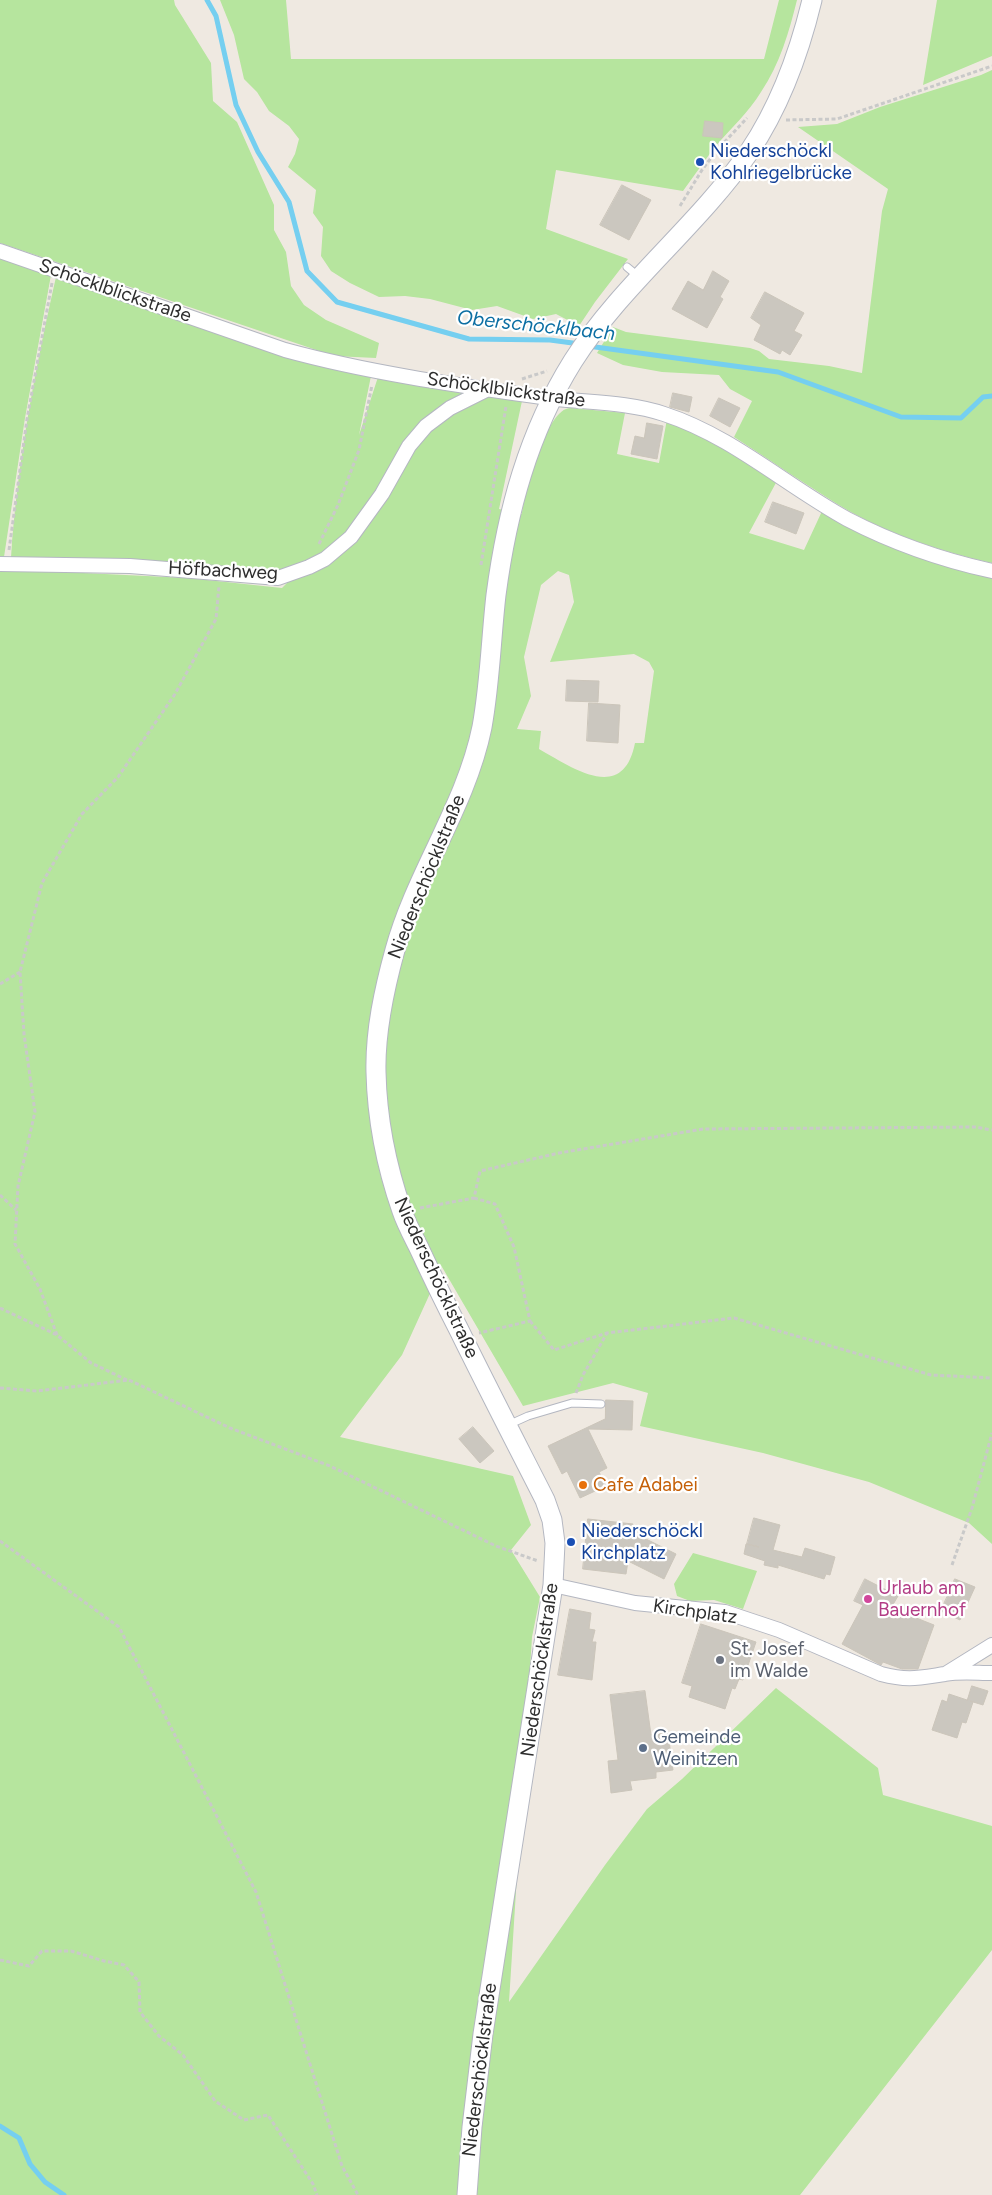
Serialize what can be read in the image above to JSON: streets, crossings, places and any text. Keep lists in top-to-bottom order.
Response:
{
  "streets": {
    "main road": ["Niederschöcklstraße"],
    "street": ["Schöcklblickstraße", "Höfbachweg", "Kirchplatz"]
  },
  "crossings": [
    ["Schöcklblickstraße", "Höfbachweg"],
    ["Schöcklblickstraße", "Niederschöcklstraße"],
    ["Niederschöcklstraße", "Kirchplatz"]
  ],
  "water": ["Oberschöcklbach"],
  "places": [
    "Niederschöckl Kohlriegelbrücke",
    "Cafe Adabei",
    "Niederschöckl Kirchplatz",
    "Urlaub am Bauernhof",
    "St. Josef im Walde",
    "Gemeinde Weinitzen"
  ]
}
